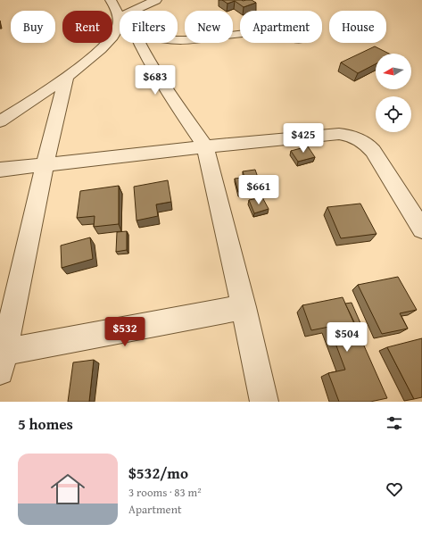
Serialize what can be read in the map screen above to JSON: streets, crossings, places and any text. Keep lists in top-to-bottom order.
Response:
{
  "north": "left",
  "page": {
    "chip": [
      "Buy",
      "Rent",
      "Filters",
      "New",
      "Apartment",
      "House"
    ],
    "price": [
      "$683",
      "$425",
      "$661",
      "$532",
      "$504"
    ],
    "heading": "5 homes",
    "list": [
      {
        "name": "$532/mo",
        "note": "3 rooms · 83 m² · Apartment"
      }
    ]
  }
}
